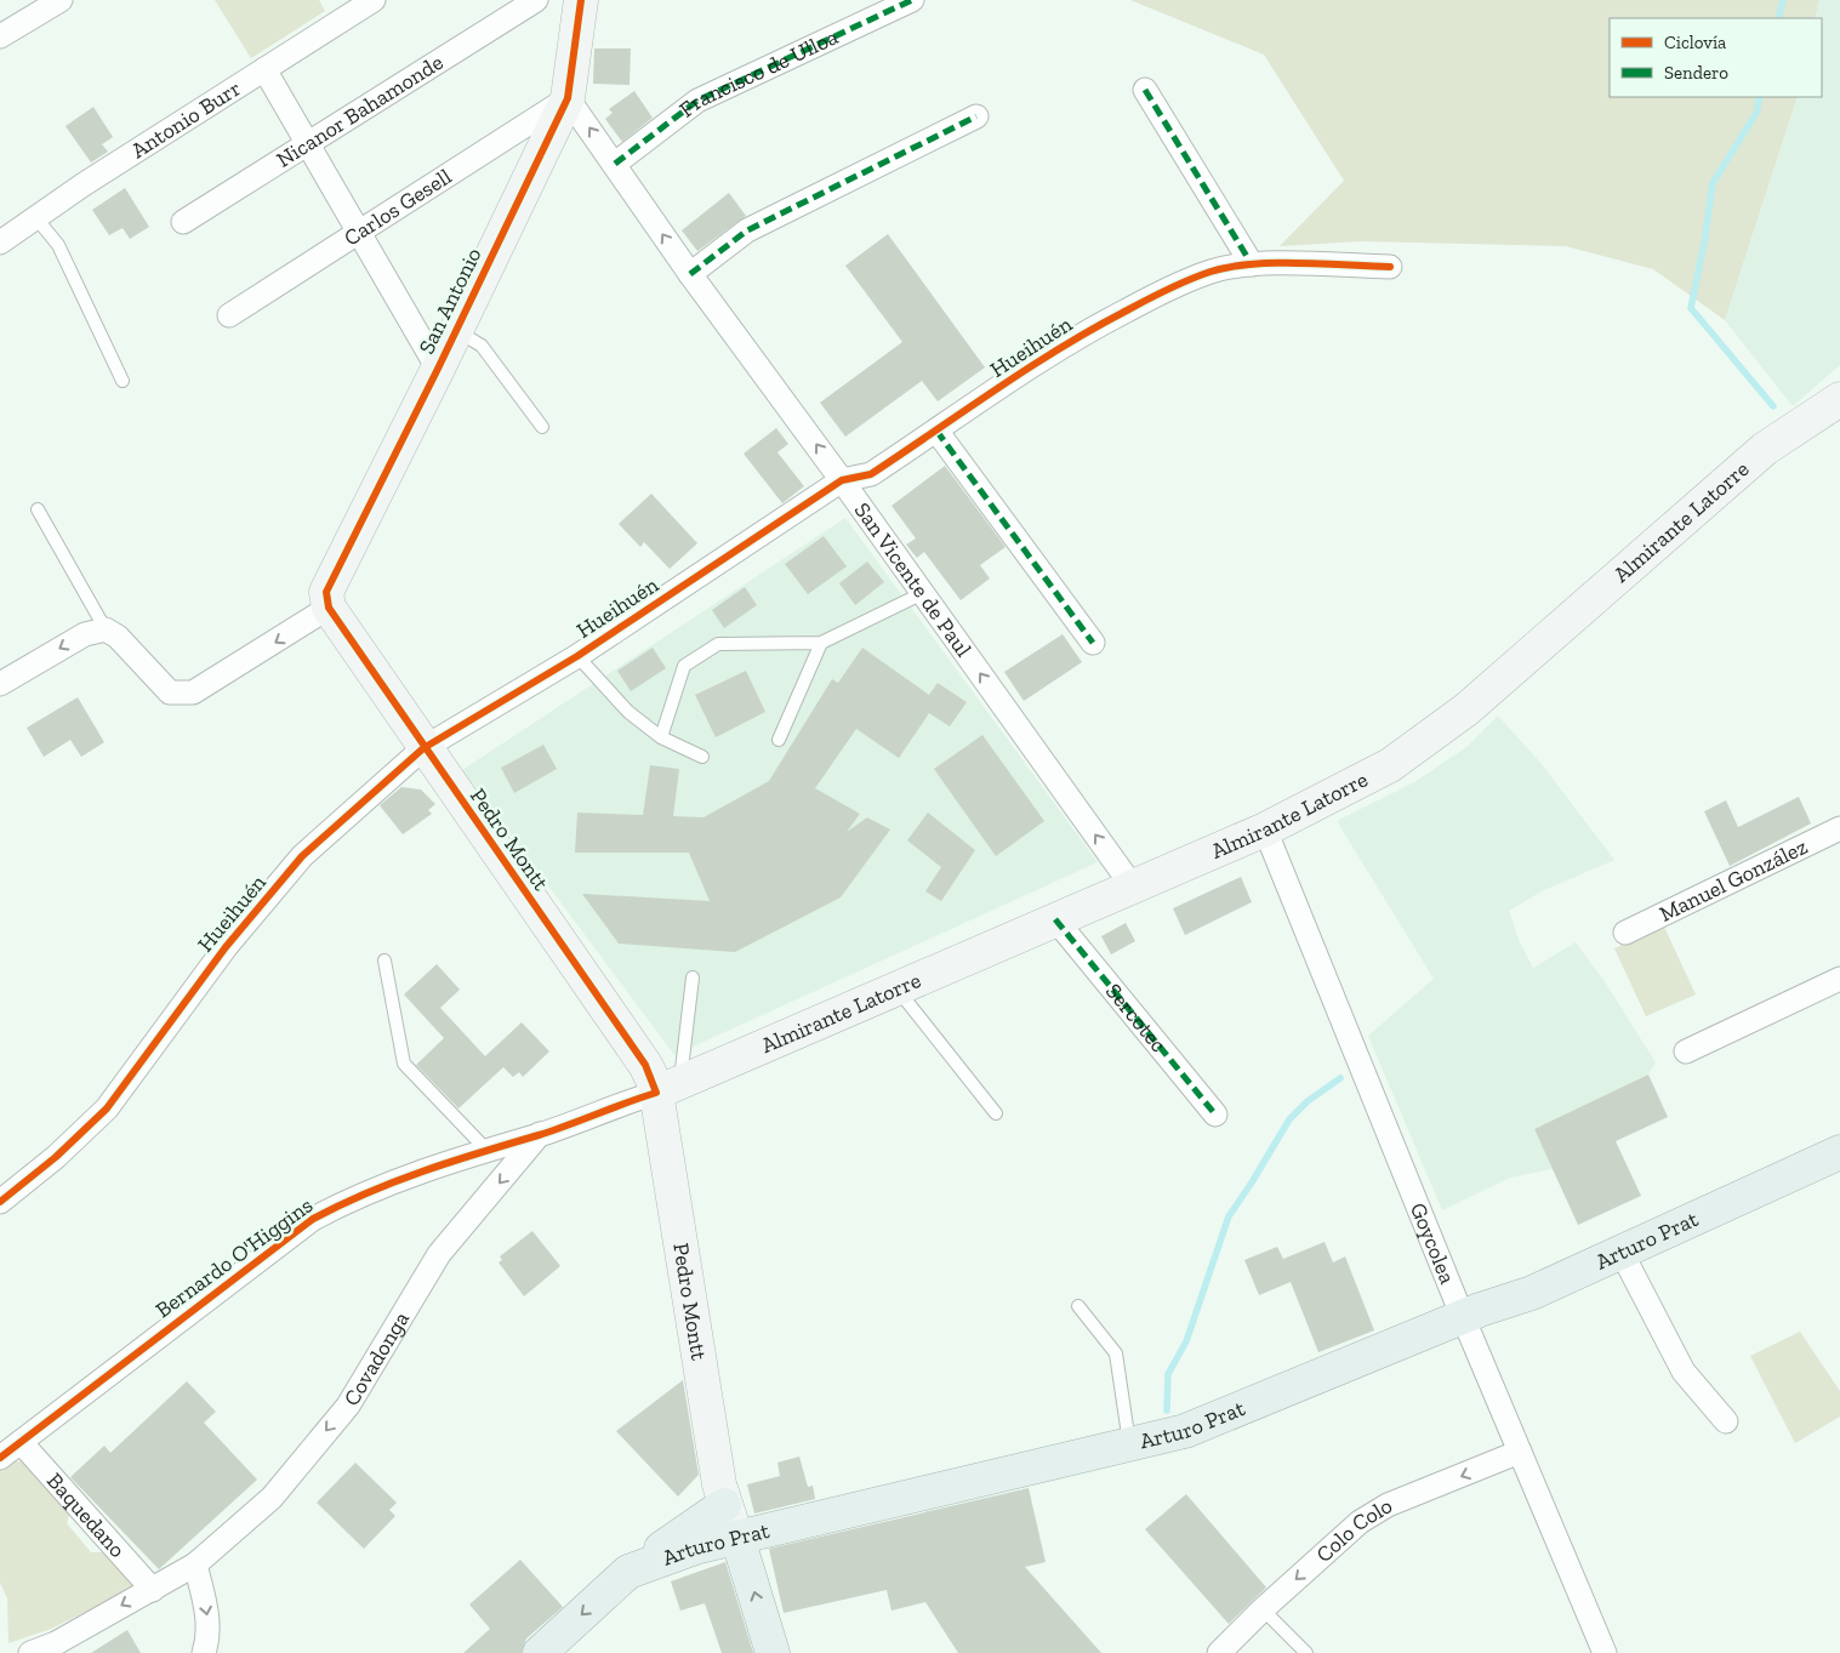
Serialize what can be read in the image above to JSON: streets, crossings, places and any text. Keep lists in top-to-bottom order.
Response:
{
  "streets": {
    "main road": [
      "San Antonio",
      "Almirante Latorre",
      "Pedro Montt",
      "Arturo Prat"
    ],
    "street": [
      "Francisco de Ulloa",
      "Nicanor Bahamonde",
      "Antonio Burr",
      "Carlos Gesell",
      "Hueihuén",
      "San Vicente de Paul",
      "Manuel González",
      "Sercotec",
      "Goycolea",
      "Bernardo O'Higgins",
      "Covadonga",
      "Baquedano",
      "Colo Colo"
    ]
  },
  "crossings": [
    ["Francisco de Ulloa", "San Vicente de Paul"],
    ["Carlos Gesell", "San Antonio"],
    ["Carlos Gesell", "San Vicente de Paul"],
    ["San Antonio", "San Vicente de Paul"],
    ["San Antonio", "Pedro Montt"],
    ["Hueihuén", "San Vicente de Paul"],
    ["Hueihuén", "Pedro Montt"],
    ["Almirante Latorre", "San Vicente de Paul"],
    ["Almirante Latorre", "Pedro Montt"],
    ["Almirante Latorre", "Sercotec"],
    ["Almirante Latorre", "Goycolea"],
    ["Almirante Latorre", "Bernardo O'Higgins"],
    ["Pedro Montt", "Arturo Prat"],
    ["Pedro Montt", "Bernardo O'Higgins"],
    ["Arturo Prat", "Goycolea"],
    ["Goycolea", "Colo Colo"],
    ["Bernardo O'Higgins", "Covadonga"],
    ["Bernardo O'Higgins", "Baquedano"],
    ["Covadonga", "Baquedano"]
  ],
  "one_way": ["San Vicente de Paul", "Covadonga", "Colo Colo"],
  "legend": ["Ciclovía", "Sendero"]
}
